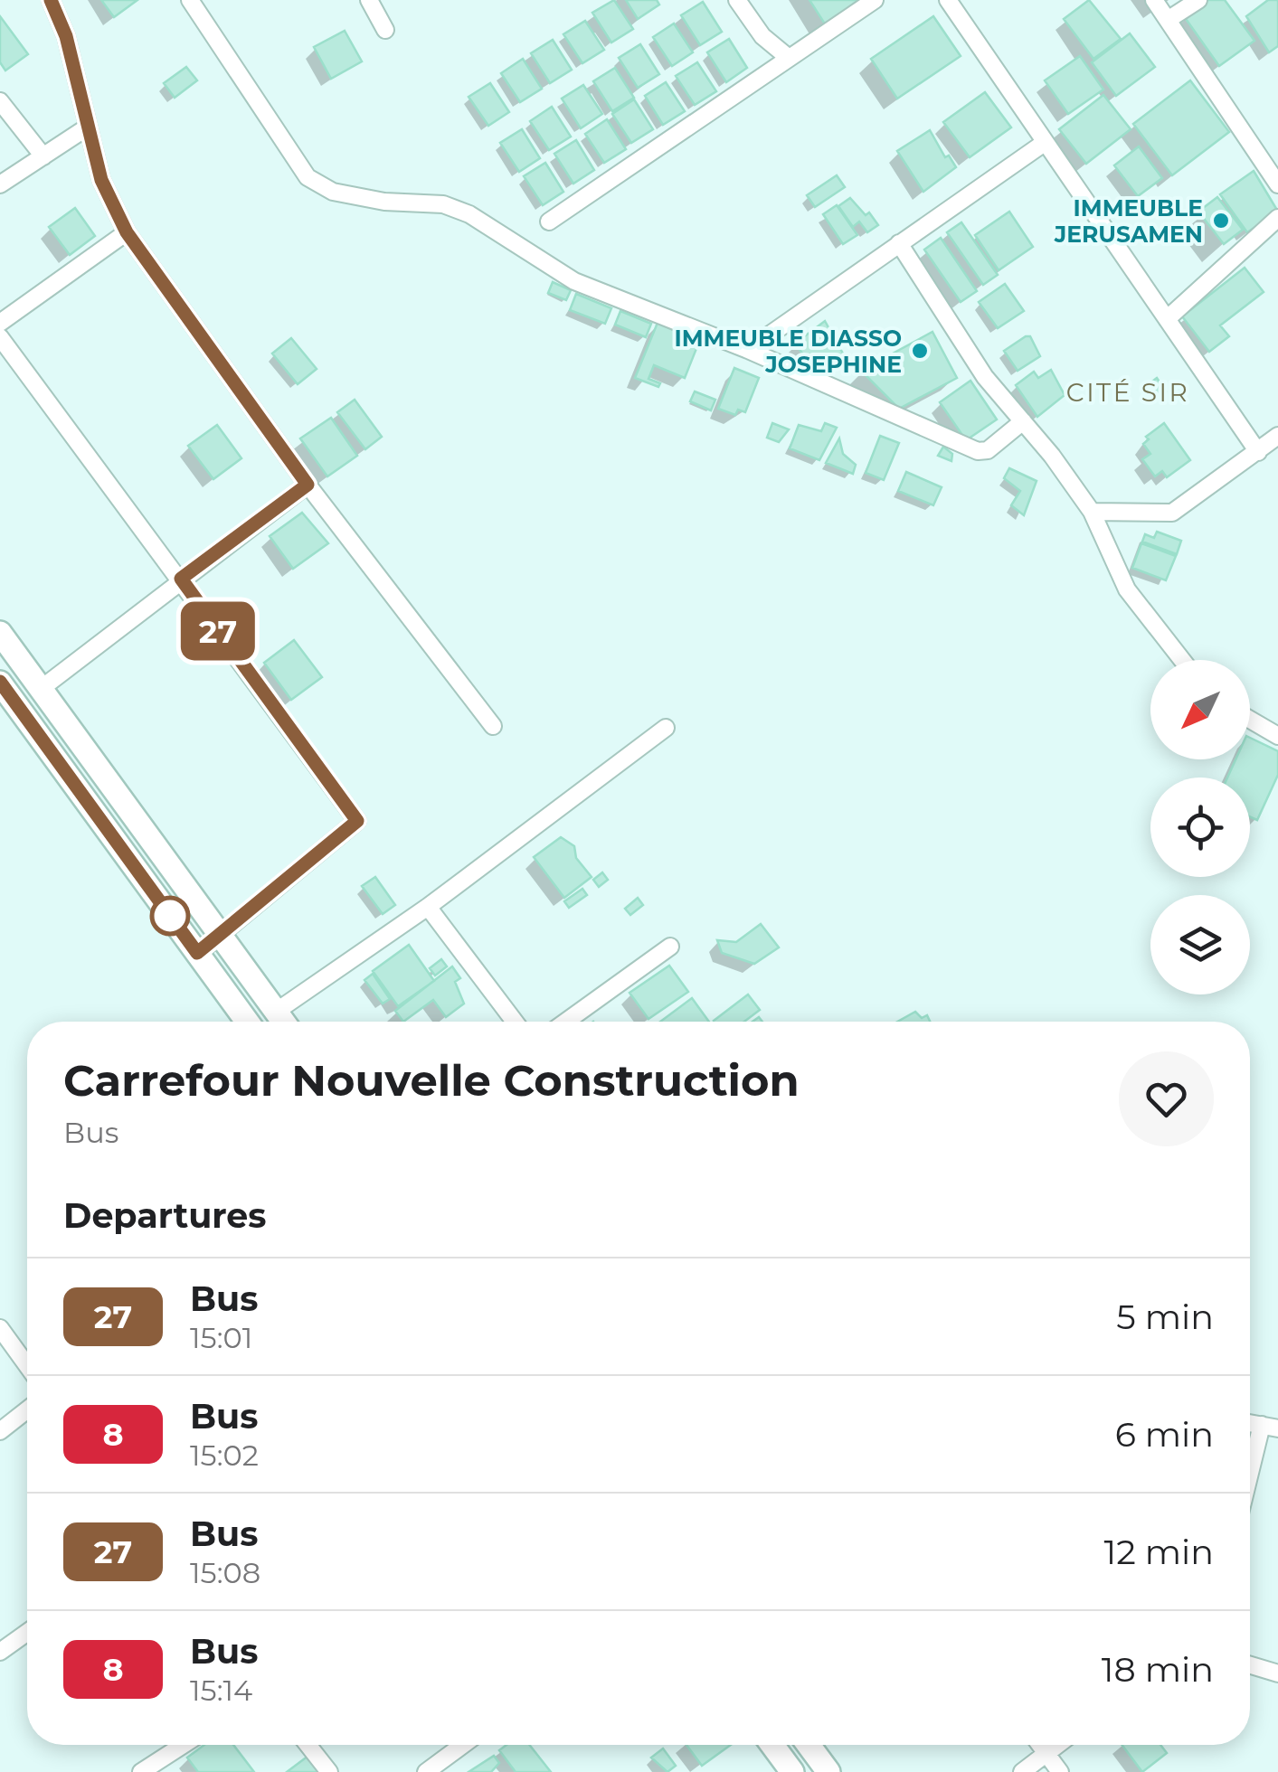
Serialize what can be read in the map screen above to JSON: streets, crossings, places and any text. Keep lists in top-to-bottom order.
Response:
{
  "districts": ["CITÉ SIR"],
  "places": ["IMMEUBLE JERUSAMEN", "IMMEUBLE DIASSO JOSEPHINE"],
  "lines": ["bus line 27"],
  "north": "bottom left",
  "page": {
    "on_map": "27",
    "heading": [
      ["Carrefour Nouvelle Construction", "Bus"],
      "Departures"
    ],
    "list": [
      {
        "mark": "27",
        "name": "Bus",
        "note": "15:01",
        "value": "5 min"
      },
      {
        "mark": "8",
        "name": "Bus",
        "note": "15:02",
        "value": "6 min"
      },
      {
        "mark": "27",
        "name": "Bus",
        "note": "15:08",
        "value": "12 min"
      },
      {
        "mark": "8",
        "name": "Bus",
        "note": "15:14",
        "value": "18 min"
      }
    ]
  }
}
